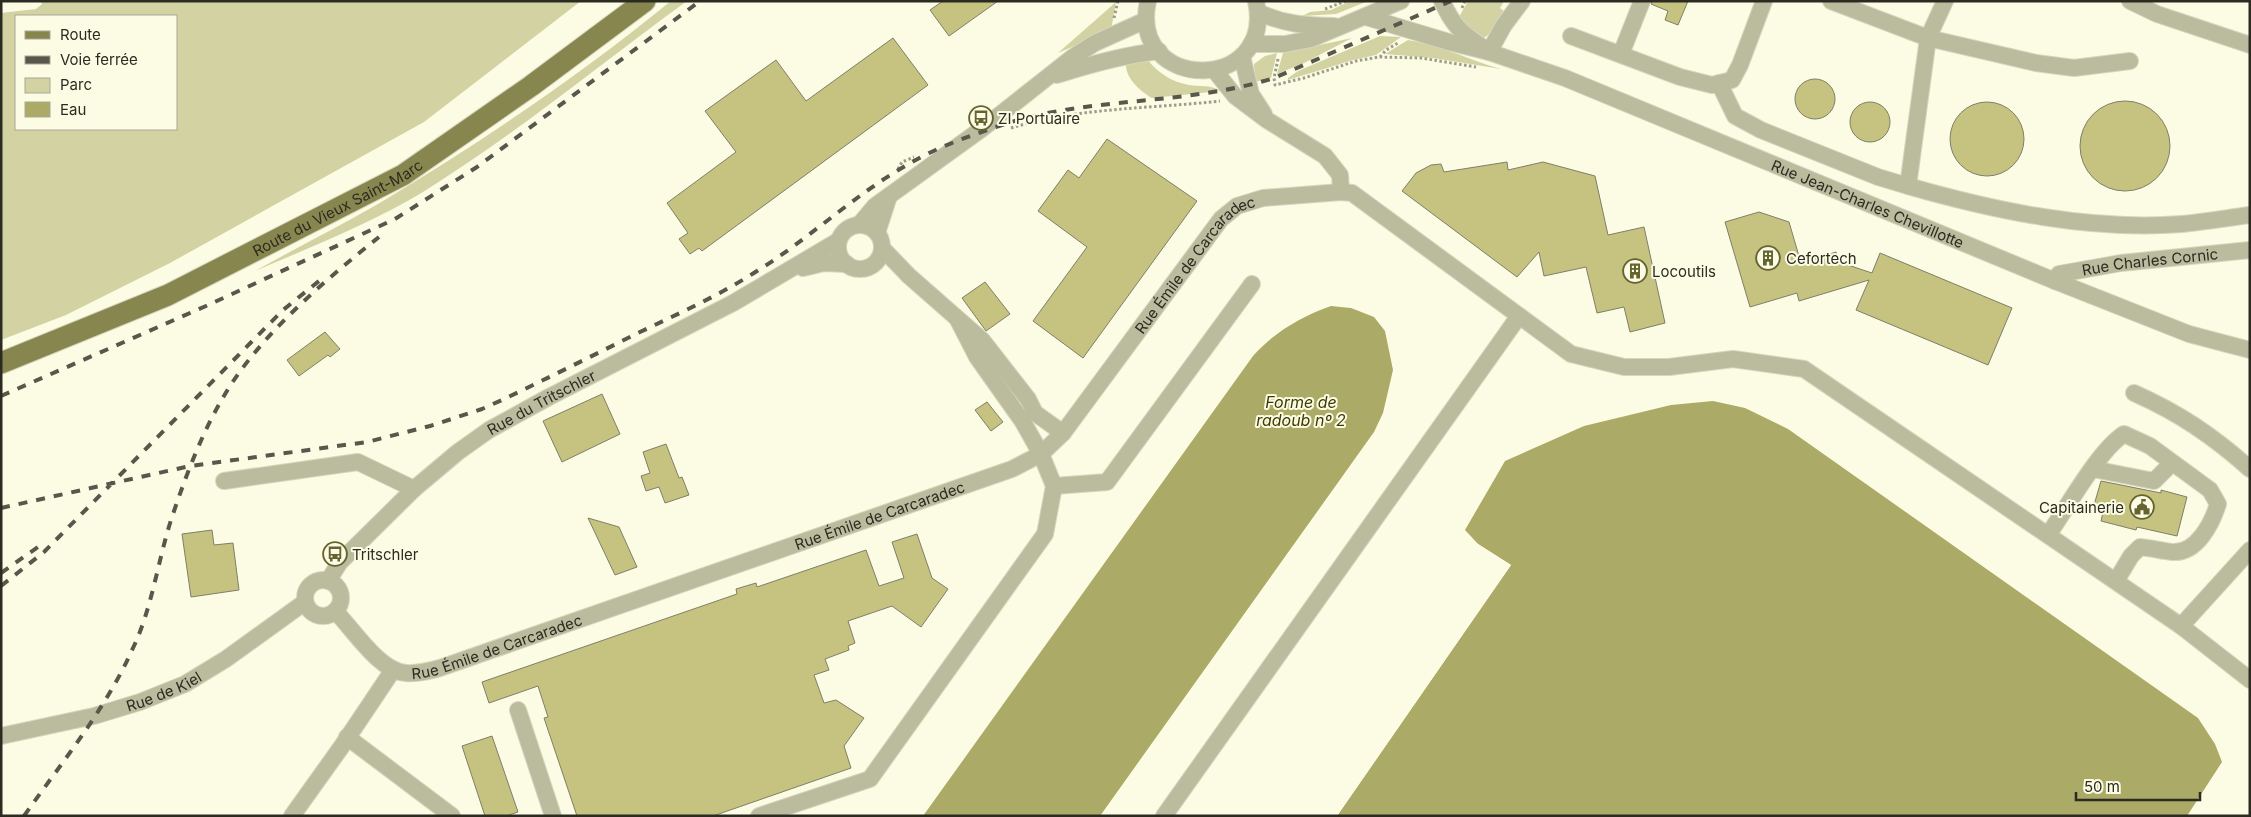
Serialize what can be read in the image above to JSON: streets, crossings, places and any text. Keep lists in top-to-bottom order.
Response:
{
  "streets": {
    "main road": ["Route du Vieux Saint-Marc"],
    "street": [
      "Rue Jean-Charles Chevillotte",
      "Rue Charles Cornic",
      "Rue Émile de Carcaradec",
      "Rue du Tritschler",
      "Rue de Kiel"
    ]
  },
  "crossings": [
    ["Rue Jean-Charles Chevillotte", "Rue Charles Cornic"],
    ["Rue Émile de Carcaradec", "Rue du Tritschler"],
    ["Rue Émile de Carcaradec", "Rue de Kiel"],
    ["Rue du Tritschler", "Rue de Kiel"]
  ],
  "water": ["Forme de radoub nº 2"],
  "places": {
    "bus stop": ["ZI Portuaire", "Tritschler"],
    "building": ["Cefortech", "Locoutils"],
    "public building": ["Capitainerie"]
  },
  "legend": [
    "Route",
    "Voie ferrée",
    "Parc",
    "Eau"
  ],
  "scale_bar": "50 m"
}
